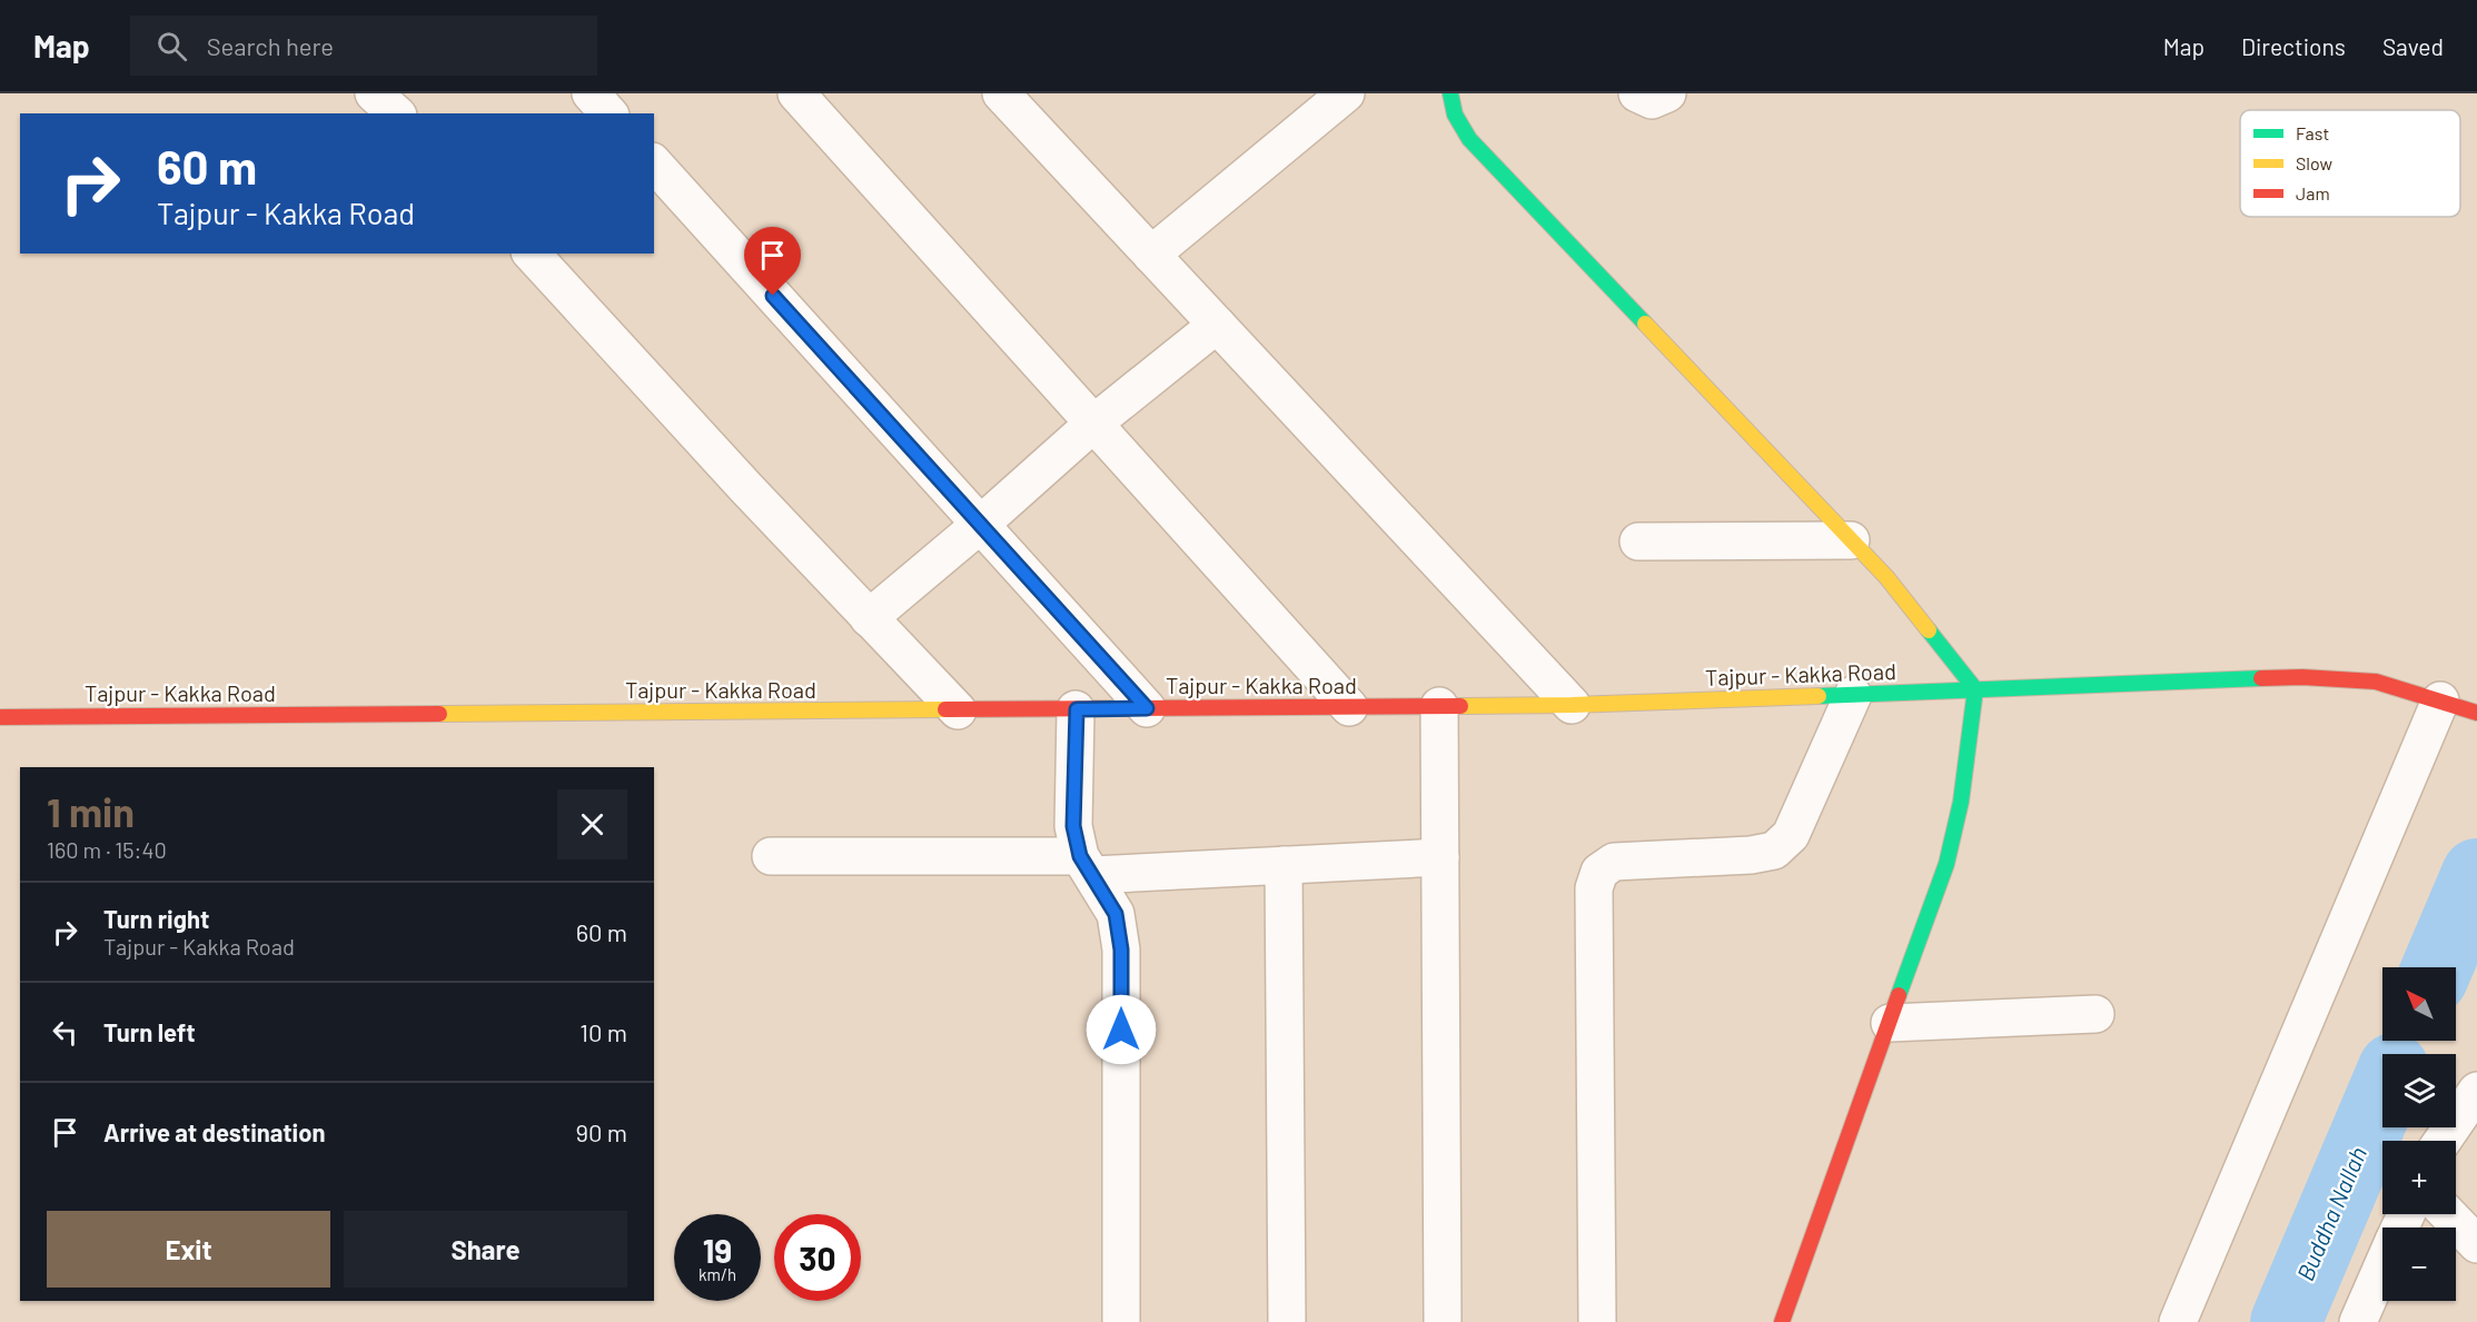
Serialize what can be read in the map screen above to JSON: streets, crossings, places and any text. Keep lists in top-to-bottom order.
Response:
{
  "streets": {
    "street": ["Tajpur - Kakka Road"]
  },
  "water": ["Buddha Nallah"],
  "legend": ["Fast", "Slow", "Jam"],
  "north": "top left",
  "page": {
    "header": "Map",
    "search": "Search here",
    "nav": ["Map", "Directions", "Saved"],
    "turn": ["60 m", "Tajpur - Kakka Road"],
    "heading": ["1 min", "160 m · 15:40"],
    "list": [
      {
        "name": "Turn right",
        "note": "Tajpur - Kakka Road",
        "value": "60 m"
      },
      {
        "name": "Turn left",
        "value": "10 m"
      },
      {
        "name": "Arrive at destination",
        "value": "90 m"
      }
    ],
    "map_buttons": ["+", "−"],
    "buttons": ["Exit", "Share"],
    "speed": "19 km/h",
    "limit": "30"
  }
}
